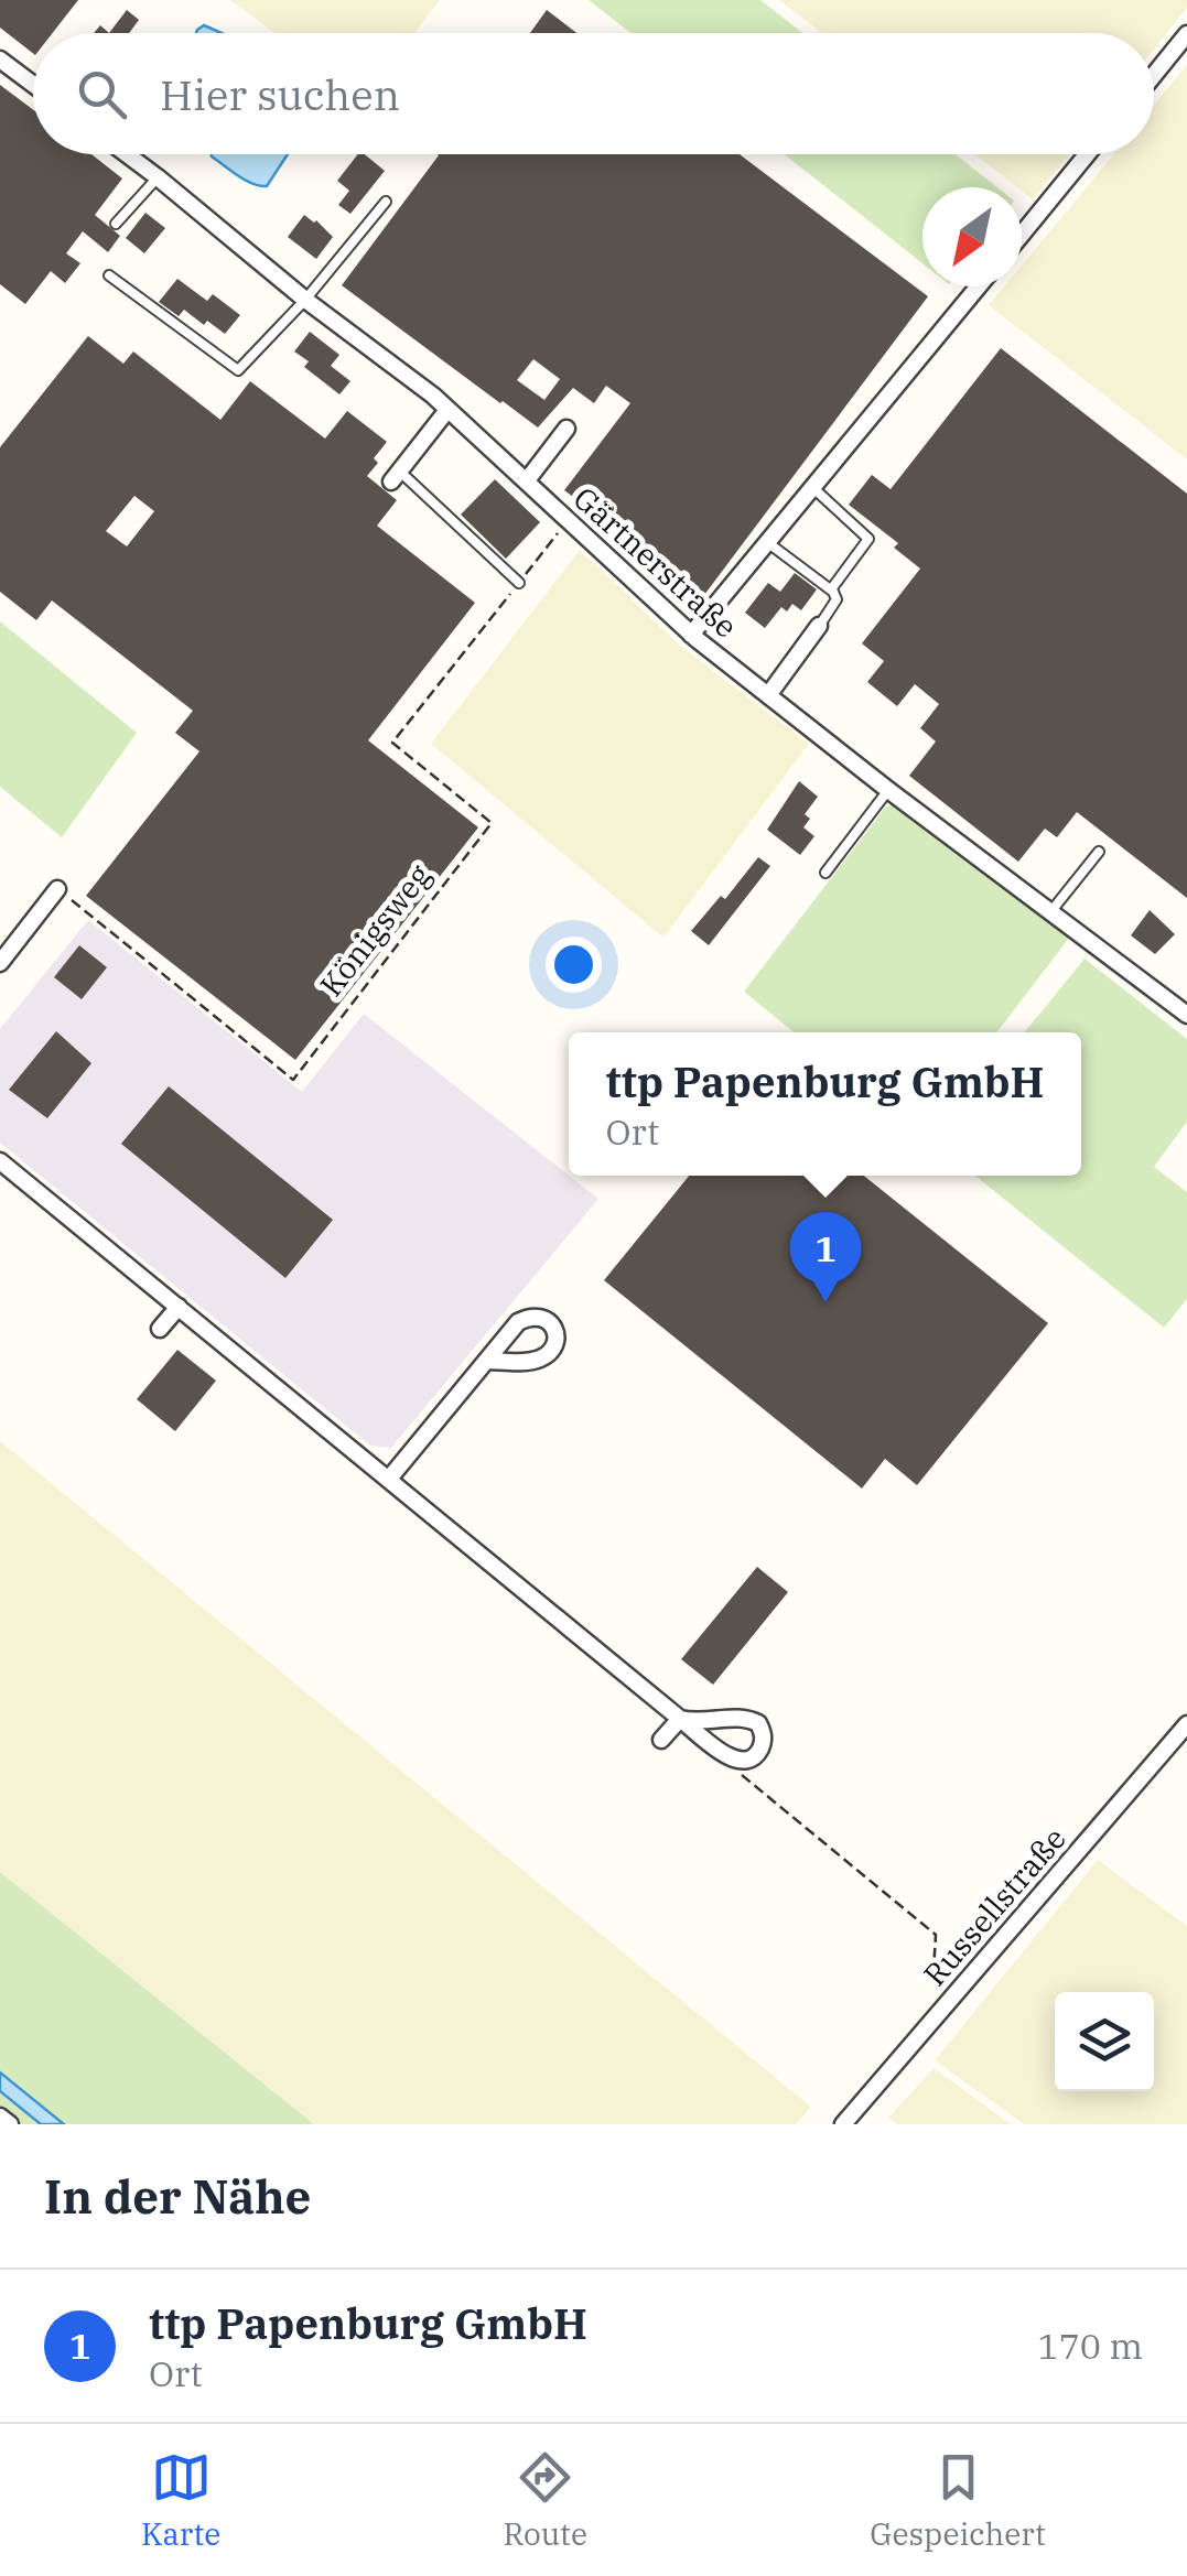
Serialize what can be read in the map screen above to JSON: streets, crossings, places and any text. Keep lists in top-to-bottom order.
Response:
{
  "streets": {
    "street": ["Gärtnerstraße", "Russellstraße"],
    "path": ["Königsweg"]
  },
  "crossings": [
    ["Gärtnerstraße", "Königsweg"]
  ],
  "north": "bottom left",
  "page": {
    "search": "Hier suchen",
    "popup": ["ttp Papenburg GmbH", "Ort"],
    "pins": "1",
    "heading": "In der Nähe",
    "list": [
      {
        "mark": "1",
        "name": "ttp Papenburg GmbH",
        "note": "Ort",
        "value": "170 m"
      }
    ],
    "nav": ["Karte", "Route", "Gespeichert"]
  }
}
